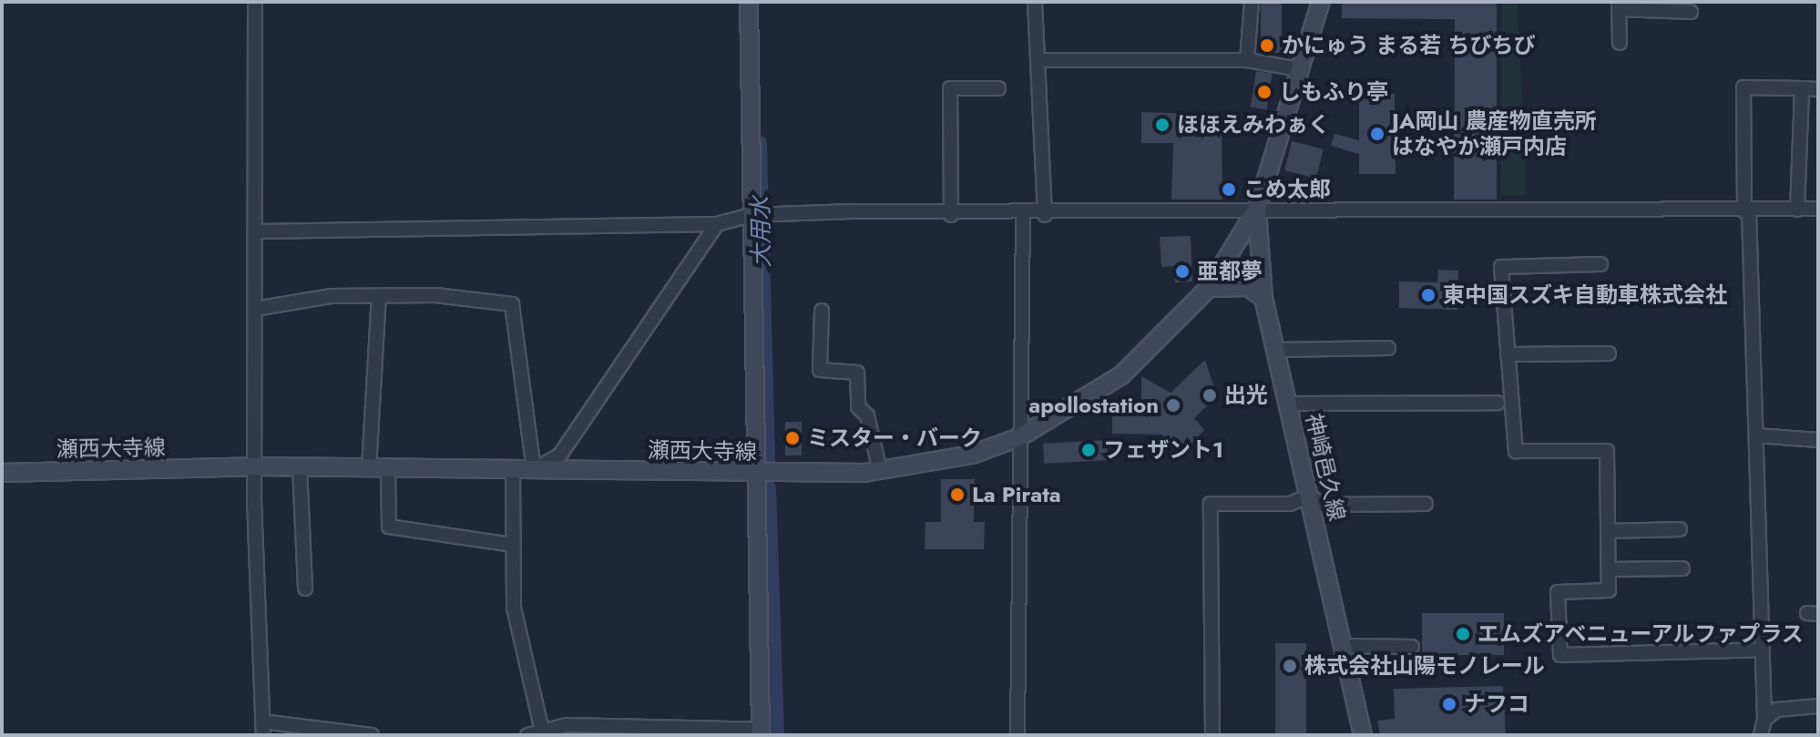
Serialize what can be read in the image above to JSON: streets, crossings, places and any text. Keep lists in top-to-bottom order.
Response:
{
  "streets": {
    "main road": ["瀬西大寺線", "神崎邑久線"]
  },
  "crossings": [
    ["瀬西大寺線", "神崎邑久線"]
  ],
  "water": ["大用水"],
  "places": [
    "かにゅう まる若 ちびちび",
    "しもふり亭",
    "ほほえみわぁく",
    "JA岡山 農産物直売所 はなやか瀬戸内店",
    "こめ太郎",
    "亜都夢",
    "東中国スズキ自動車株式会社",
    "出光",
    "apollostation",
    "ミスター・バーク",
    "フェザント1",
    "La Pirata",
    "エムズアベニューアルファプラス",
    "株式会社山陽モノレール",
    "ナフコ"
  ]
}
